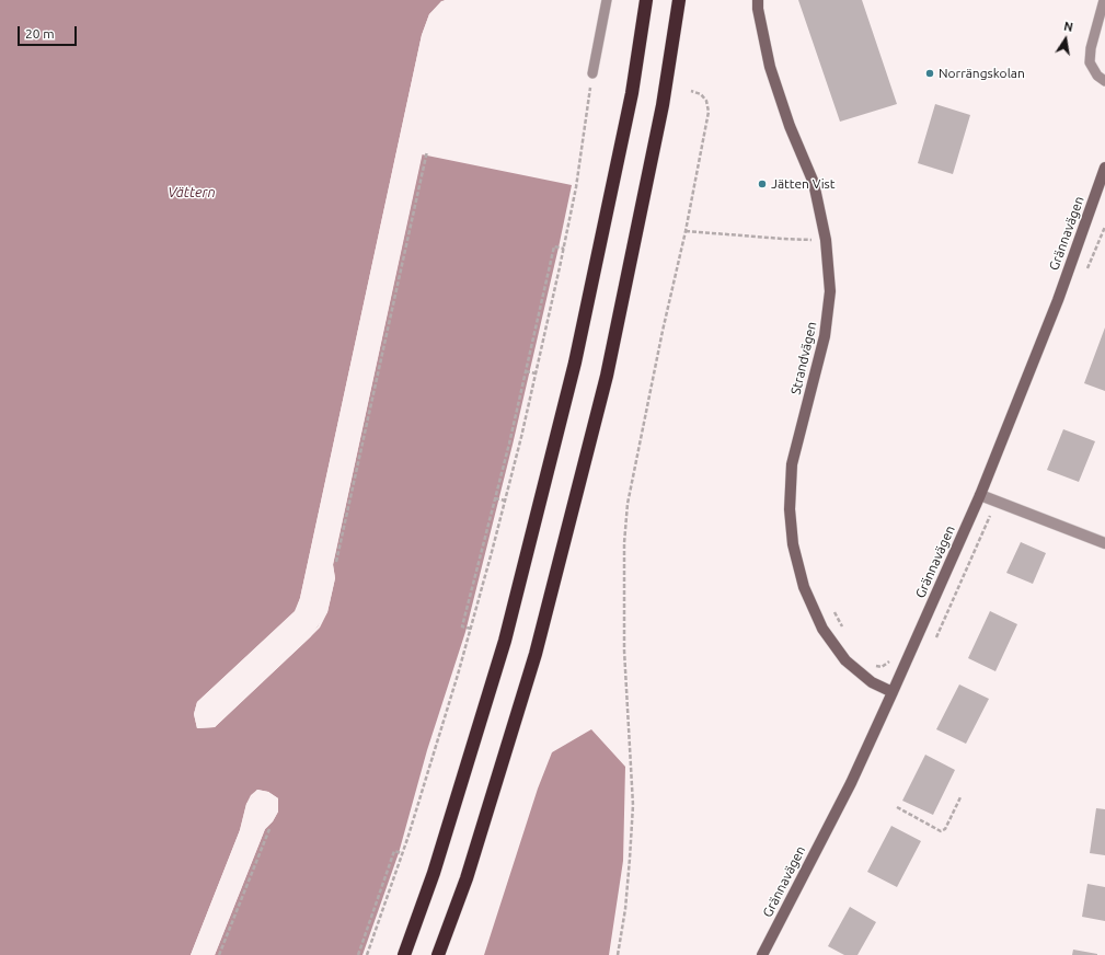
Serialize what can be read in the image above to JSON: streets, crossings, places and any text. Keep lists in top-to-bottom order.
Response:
{
  "streets": {
    "main road": ["Grännavägen", "Strandvägen"]
  },
  "crossings": [
    ["Grännavägen", "Strandvägen"]
  ],
  "water": ["Vättern"],
  "places": ["Norrängskolan", "Jätten Vist"],
  "scale_bar": "20 m",
  "north": "top"
}
